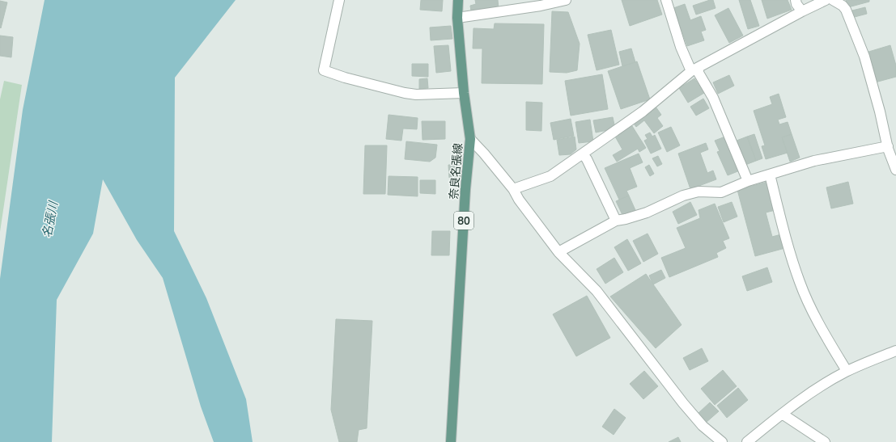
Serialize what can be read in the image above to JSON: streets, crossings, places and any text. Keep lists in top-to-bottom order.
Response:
{
  "streets": {
    "main road": ["奈良名張線", "80"]
  },
  "water": ["名張川"]
}
